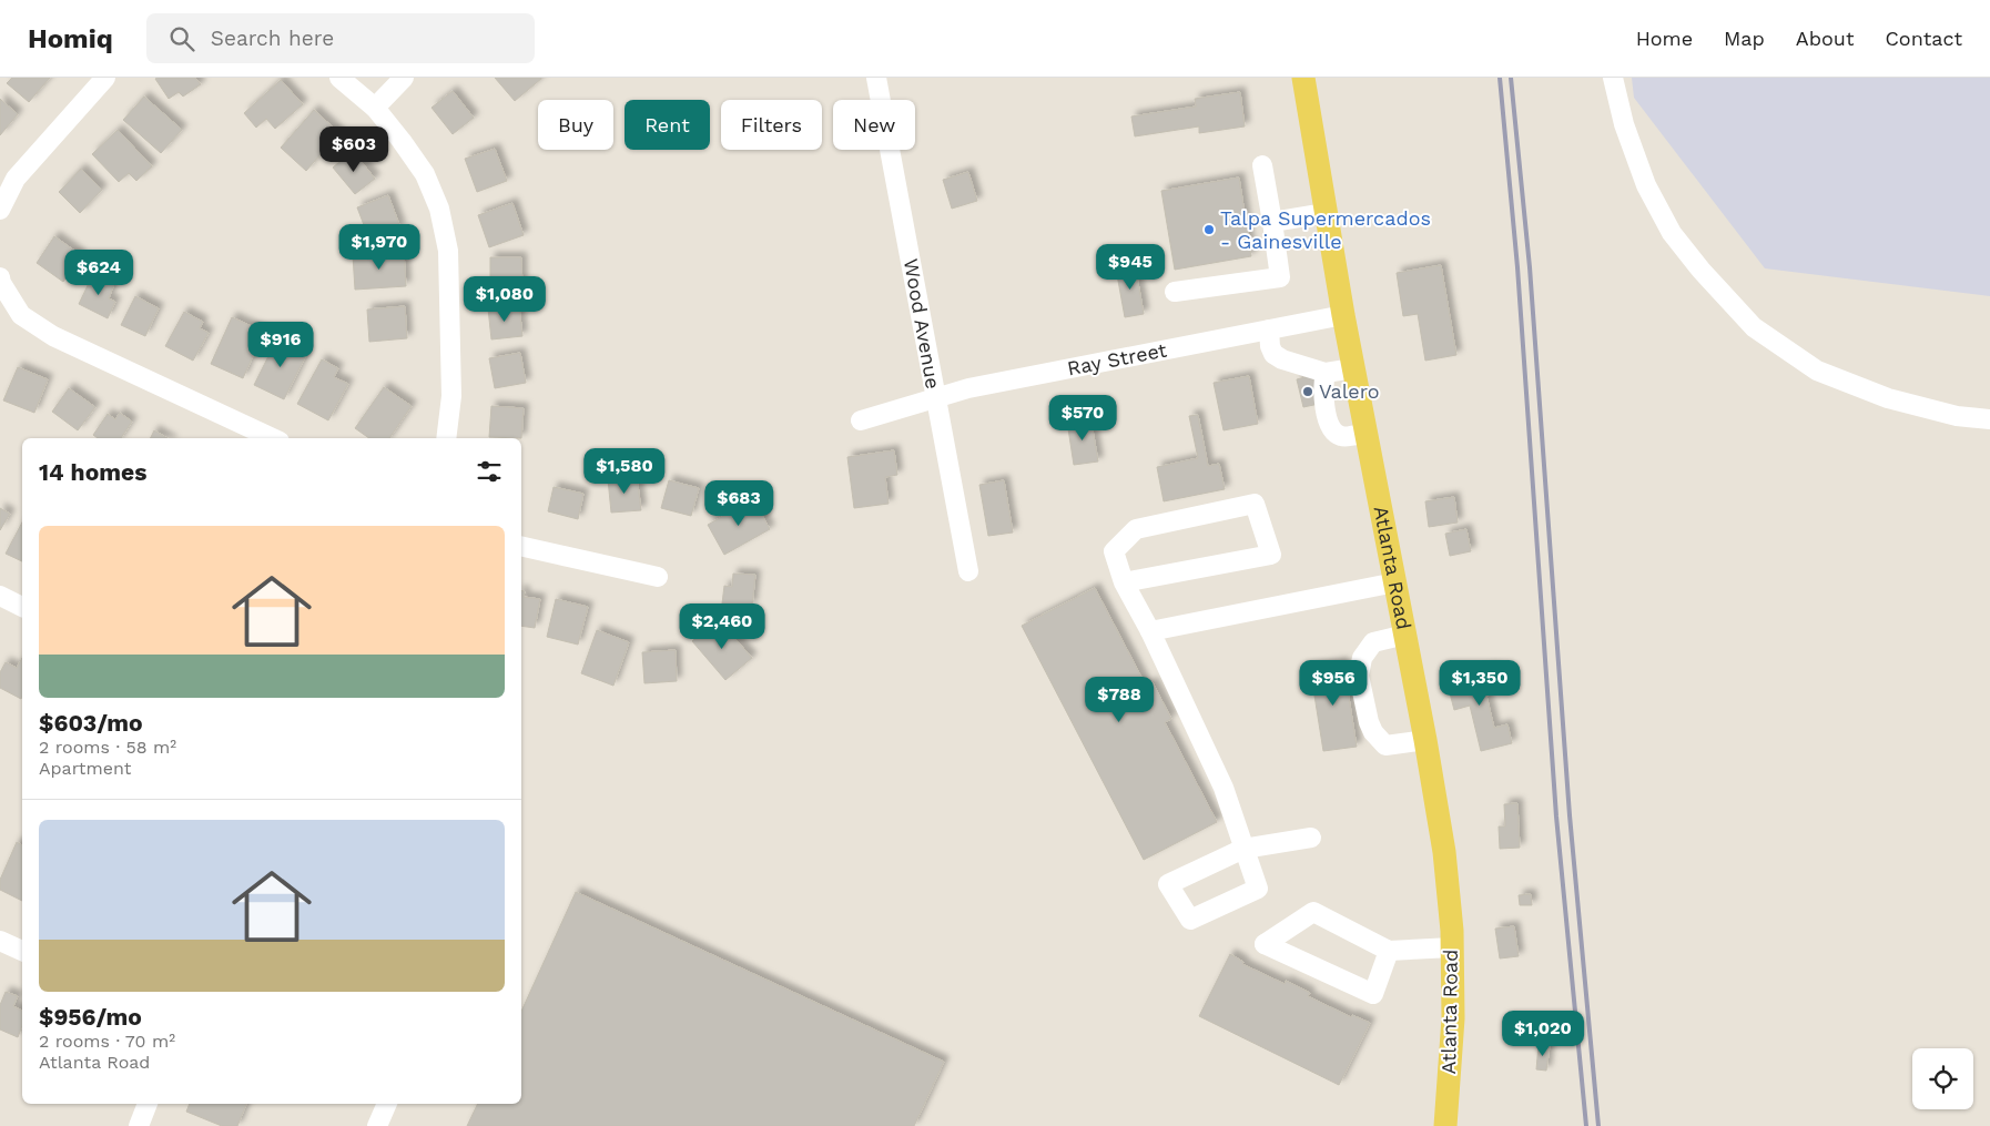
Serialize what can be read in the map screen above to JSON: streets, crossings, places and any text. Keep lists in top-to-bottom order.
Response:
{
  "streets": {
    "main road": ["Atlanta Road"],
    "street": ["Wood Avenue", "Ray Street"]
  },
  "crossings": [
    ["Wood Avenue", "Ray Street"],
    ["Ray Street", "Atlanta Road"]
  ],
  "places": ["Talpa Supermercados - Gainesville", "Valero"],
  "page": {
    "header": "Homiq",
    "search": "Search here",
    "nav": [
      "Home",
      "Map",
      "About",
      "Contact"
    ],
    "chip": [
      "Buy",
      "Rent",
      "Filters",
      "New"
    ],
    "price": [
      "$603",
      "$1,970",
      "$945",
      "$624",
      "$1,080",
      "$916",
      "$570",
      "$1,580",
      "$683",
      "$2,460",
      "$956",
      "$1,350",
      "$788",
      "$1,020"
    ],
    "heading": "14 homes",
    "list": [
      {
        "name": "$603/mo",
        "note": "2 rooms · 58 m² · Apartment"
      },
      {
        "name": "$956/mo",
        "note": "2 rooms · 70 m² · Atlanta Road"
      }
    ]
  }
}
